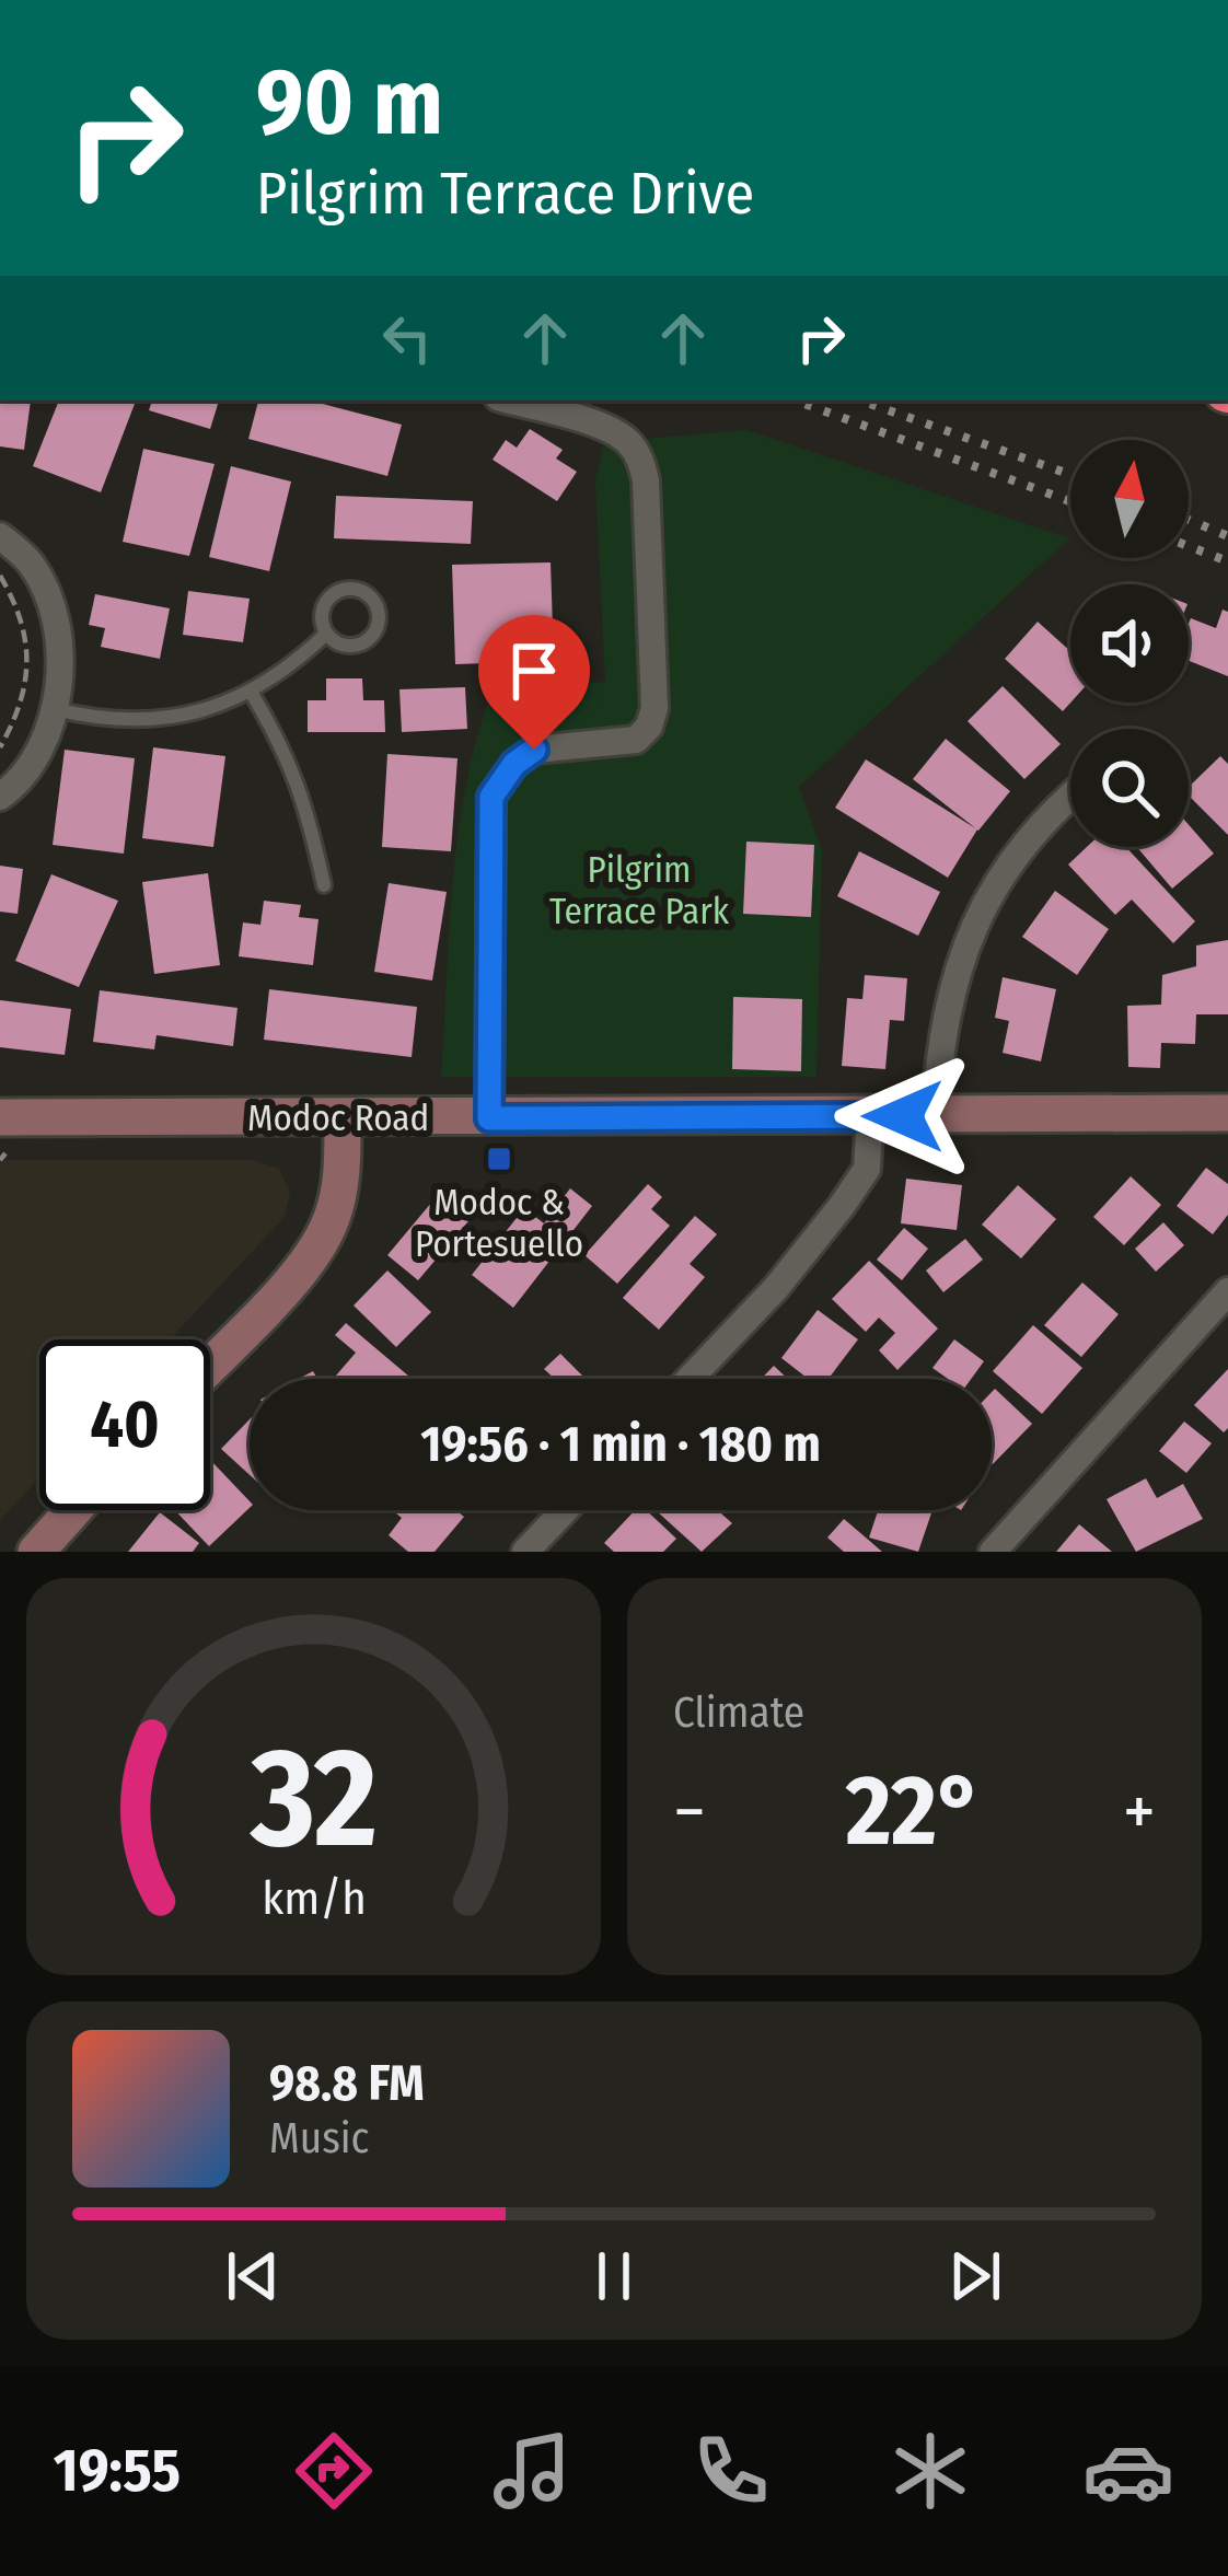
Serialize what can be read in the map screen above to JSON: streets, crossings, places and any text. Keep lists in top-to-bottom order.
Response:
{
  "streets": {
    "street": ["Modoc Road"]
  },
  "parks": ["Pilgrim Terrace Park"],
  "places": {
    "transit": ["Modoc & Portesuello"]
  },
  "north": "top",
  "page": {
    "turn": ["90 m", "Pilgrim Terrace Drive"],
    "limit": "40",
    "trip": "19:56 · 1 min · 180 m",
    "tile": "Climate",
    "heat": ["−", "22°", "+"],
    "song": ["98.8 FM", "Music"],
    "tabs": "19:55",
    "gauge": ["32", "km/h"]
  }
}
